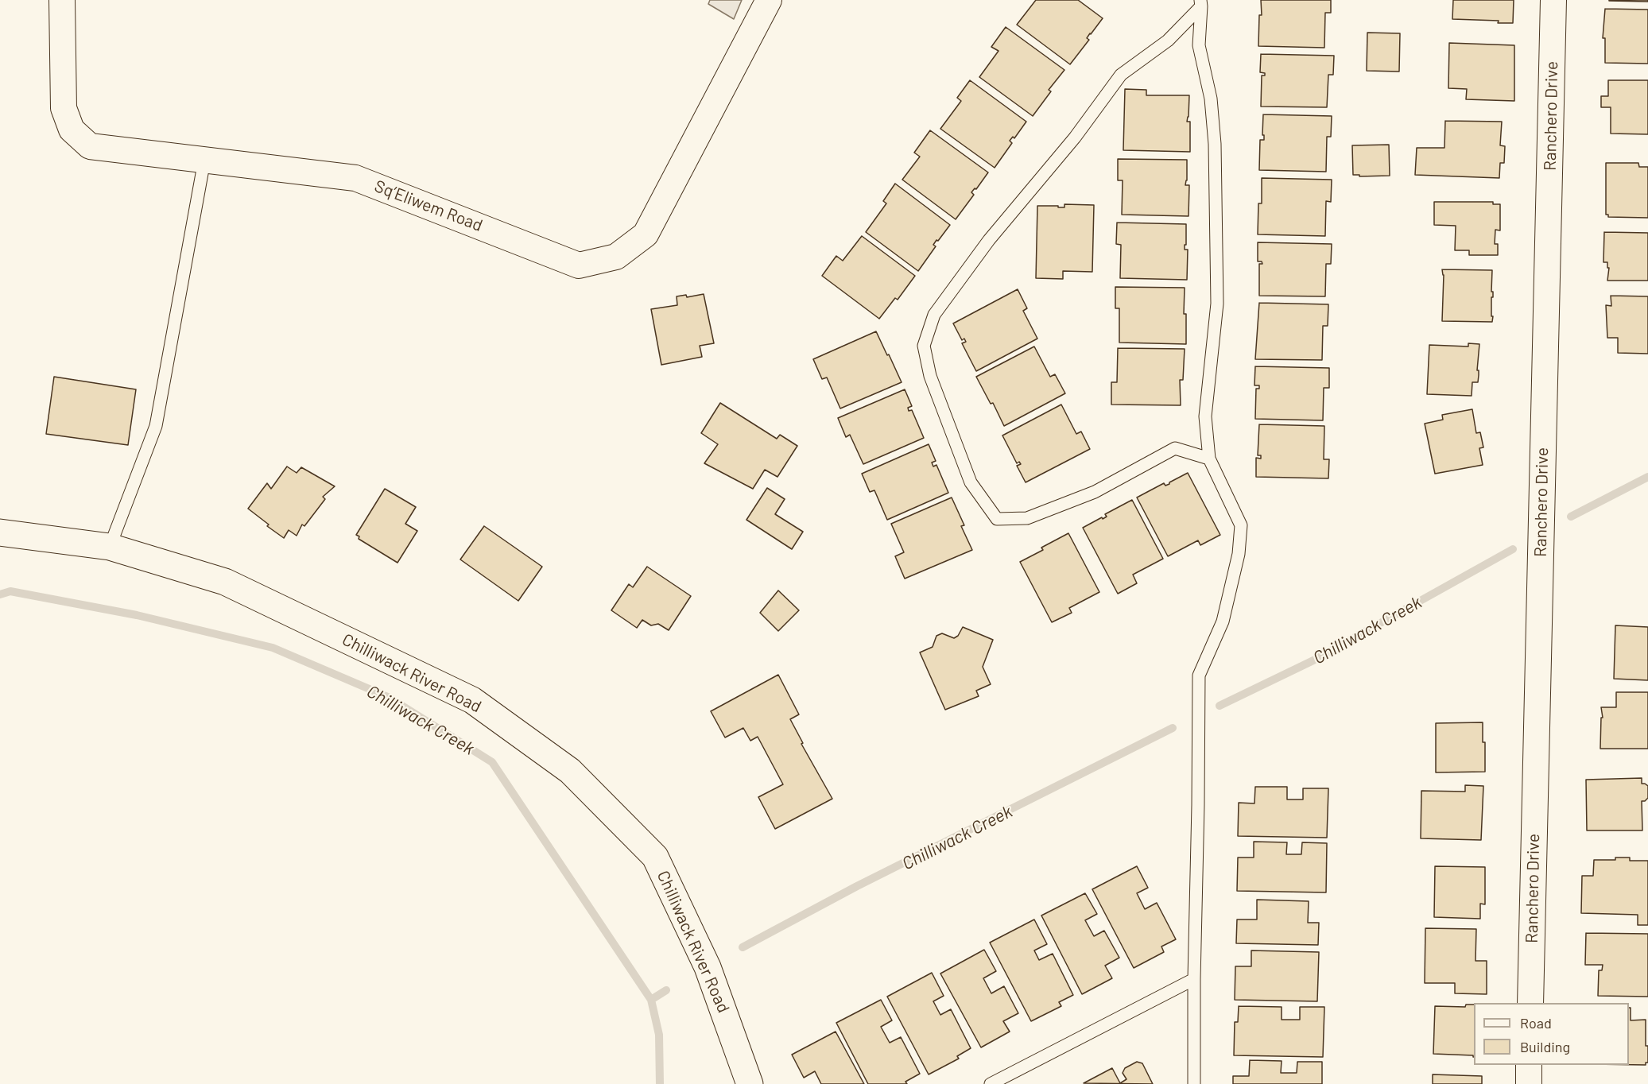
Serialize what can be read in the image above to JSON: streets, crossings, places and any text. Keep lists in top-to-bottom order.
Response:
{
  "streets": {
    "main road": ["Chilliwack River Road"],
    "street": ["Ranchero Drive", "Sq’Eliwem Road"]
  },
  "water": ["Chilliwack Creek"],
  "legend": ["Road", "Building"]
}
